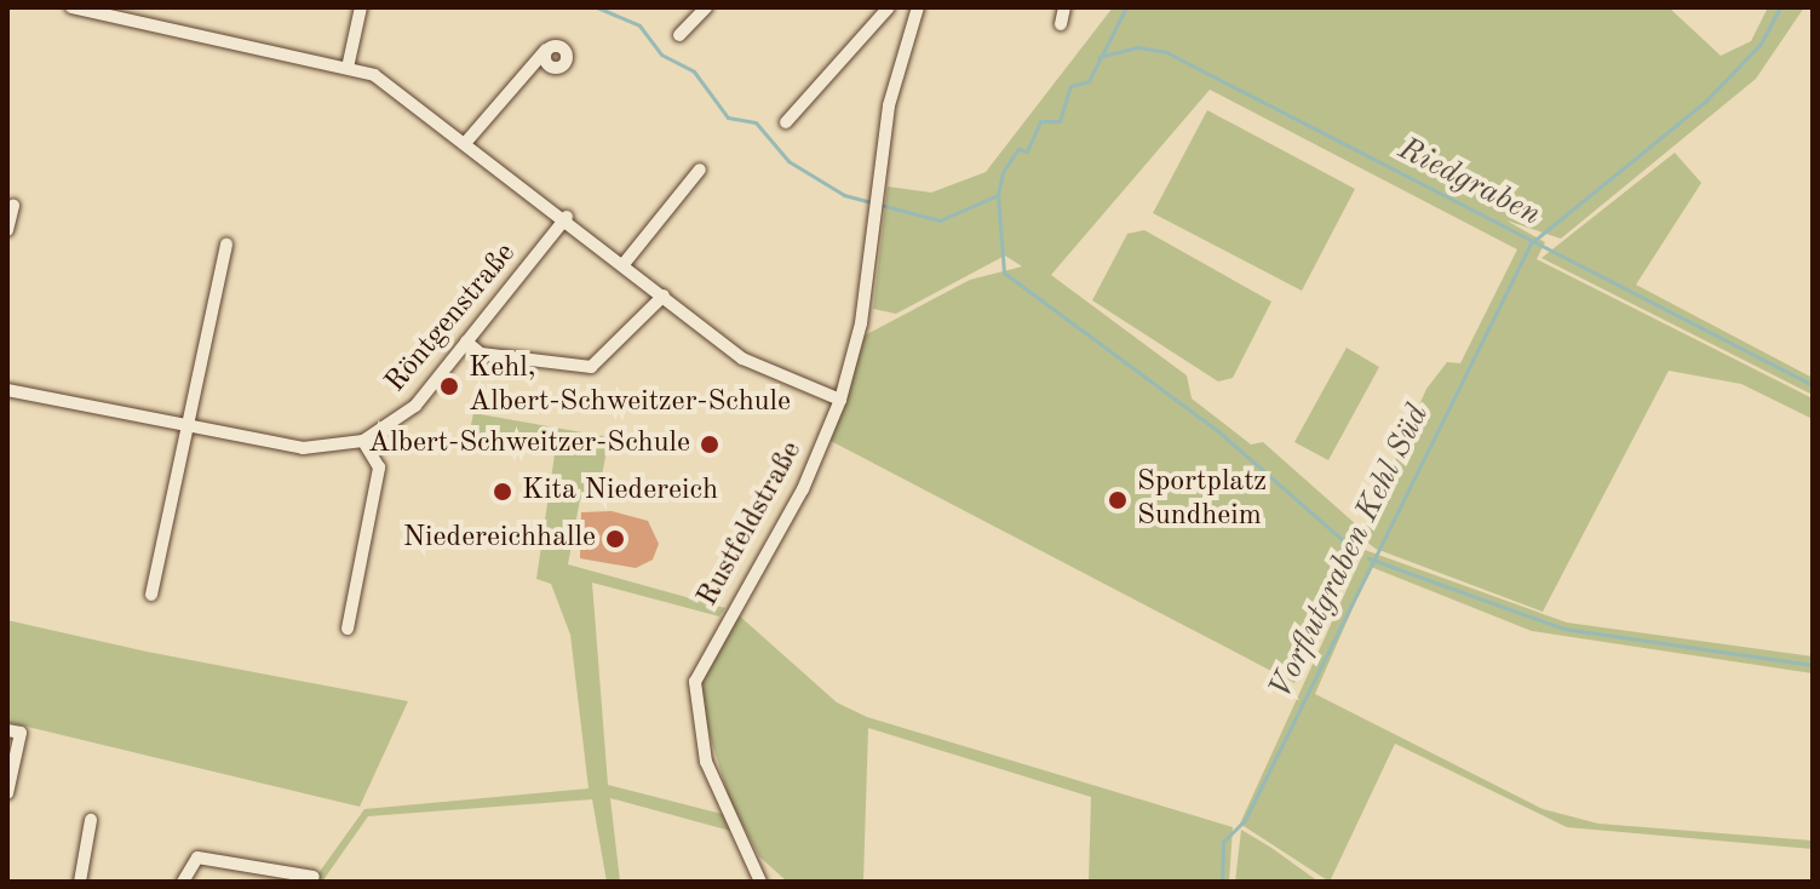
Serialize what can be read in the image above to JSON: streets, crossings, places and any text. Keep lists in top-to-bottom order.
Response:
{
  "streets": {
    "street": ["Röntgenstraße", "Rustfeldstraße"]
  },
  "water": ["Riedgraben", "Vorflutgraben Kehl Süd"],
  "places": [
    "Kehl, Albert-Schweitzer-Schule",
    "Albert-Schweitzer-Schule",
    "Kita Niedereich",
    "Sportplatz Sundheim",
    "Niedereichhalle"
  ]
}
